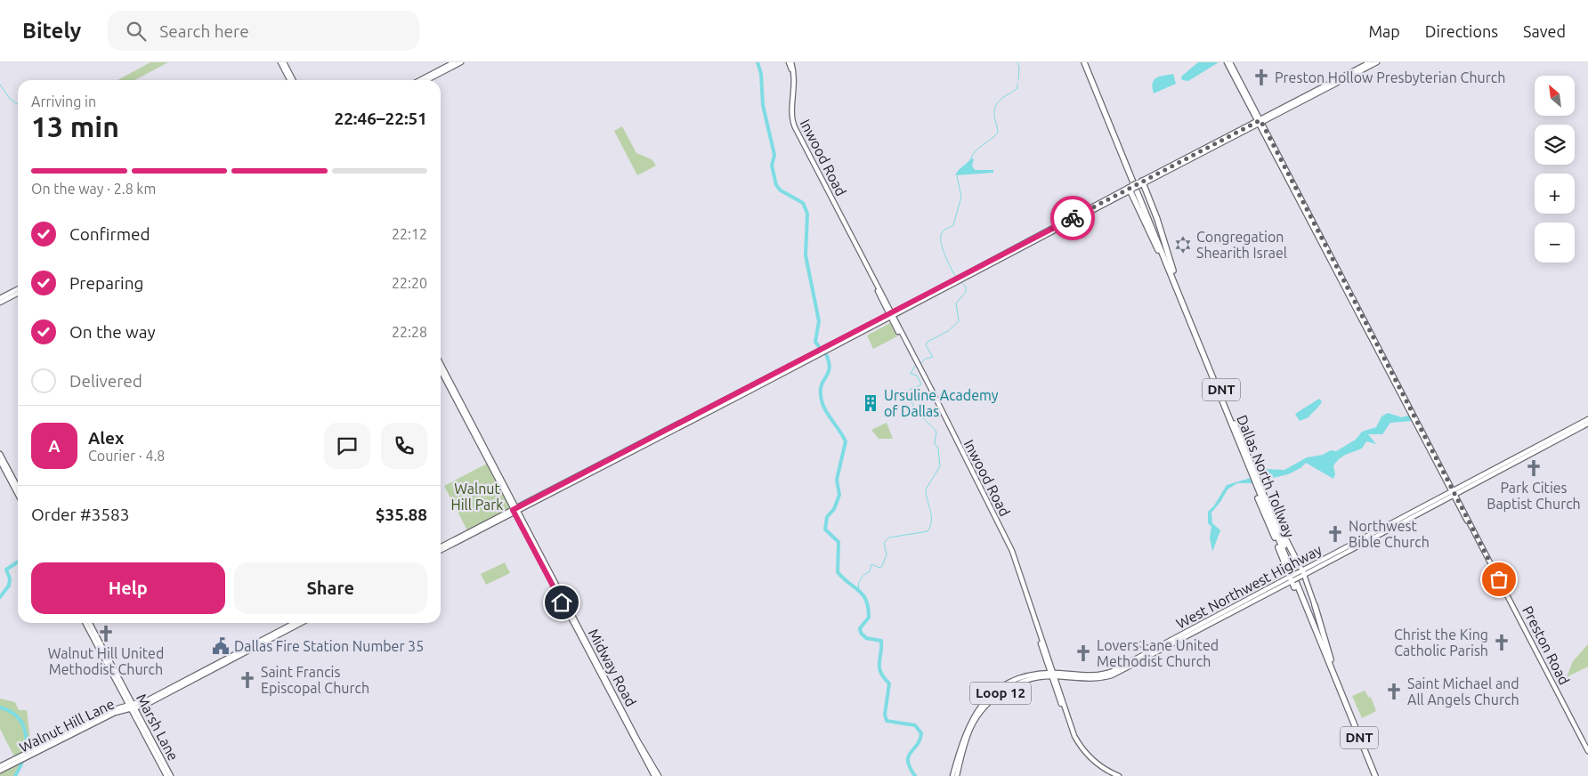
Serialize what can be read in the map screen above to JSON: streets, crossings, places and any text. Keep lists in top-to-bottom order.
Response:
{
  "streets": {
    "highway": ["DNT", "Dallas North Tollway"],
    "main road": [
      "Inwood Road",
      "West Northwest Highway",
      "Preston Road",
      "Midway Road",
      "Loop 12",
      "Walnut Hill Lane",
      "Marsh Lane"
    ]
  },
  "crossings": [
    ["Inwood Road", "West Northwest Highway"],
    ["West Northwest Highway", "Preston Road"],
    ["Walnut Hill Lane", "Marsh Lane"]
  ],
  "parks": ["Walnut Hill Park"],
  "places": {
    "church": [
      "Preston Hollow Presbyterian Church",
      "Park Cities Baptist Church",
      "Northwest Bible Church",
      "Walnut Hill United Methodist Church",
      "Christ the King Catholic Parish",
      "Lovers Lane United Methodist Church",
      "Saint Francis Episcopal Church",
      "Saint Michael and All Angels Church"
    ],
    "synagogue": ["Congregation Shearith Israel"],
    "building": ["Ursuline Academy of Dallas"],
    "public building": ["Dallas Fire Station Number 35"]
  },
  "north": "top left",
  "page": {
    "header": "Bitely",
    "search": "Search here",
    "nav": ["Map", "Directions", "Saved"],
    "map_buttons": ["+", "−"],
    "heading": ["13 min", "Arriving in", "22:46–22:51"],
    "panel": [
      "Alex",
      "Courier · 4.8",
      "Order #3583",
      "$35.88"
    ],
    "bar": "On the way · 2.8 km",
    "list": [
      ["Confirmed", "22:12"],
      ["Preparing", "22:20"],
      ["On the way", "22:28"],
      "Delivered"
    ],
    "round": "A",
    "buttons": ["Help", "Share"]
  }
}
